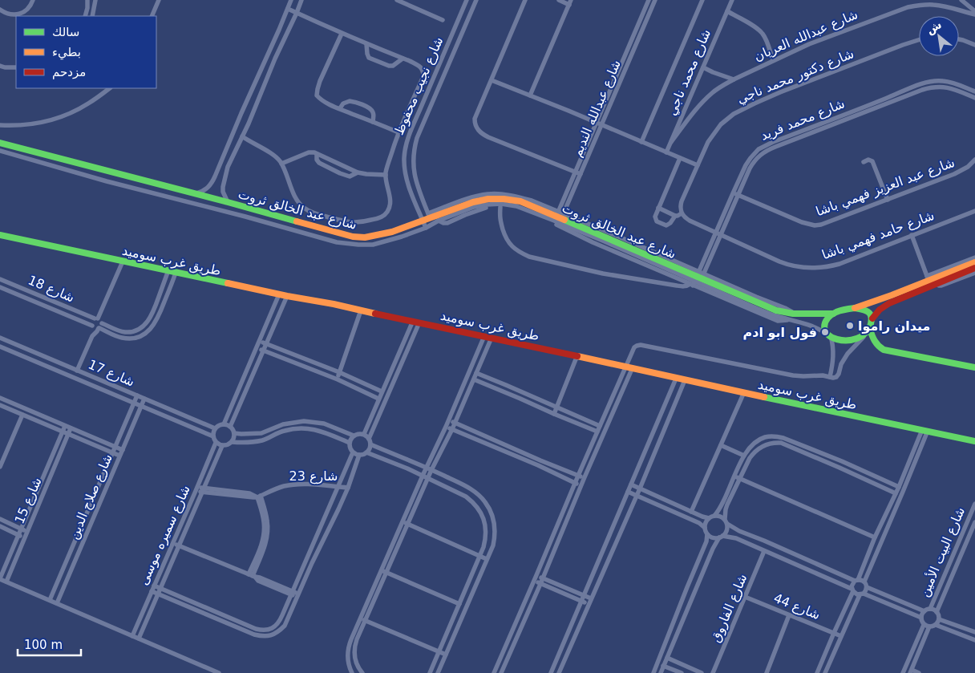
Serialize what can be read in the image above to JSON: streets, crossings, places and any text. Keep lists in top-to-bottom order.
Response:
{
  "streets": {
    "street": [
      "شارع عبدالله العريان",
      "شارع محمد ناجي",
      "شارع دكتور محمد ناجي",
      "شارع نجيب محفوظ",
      "شارع عبدالله النديم",
      "شارع محمد فريد",
      "شارع عبد العزيز فهمي باشا",
      "شارع عبد الخالق ثروت",
      "شارع حامد فهمي باشا",
      "طريق غرب سوميد",
      "شارع 18",
      "شارع 17",
      "شارع 23",
      "شارع صلاح الدين",
      "شارع 15",
      "شارع سميره موسى",
      "شارع البيت الأمين",
      "شارع 44",
      "شارع الفاروق"
    ]
  },
  "crossings": [
    ["شارع عبدالله العريان", "شارع محمد ناجي"],
    ["شارع نجيب محفوظ", "شارع عبد الخالق ثروت"],
    ["شارع عبدالله النديم", "شارع عبد الخالق ثروت"],
    ["شارع محمد فريد", "شارع عبد العزيز فهمي باشا"],
    ["شارع محمد فريد", "شارع عبد الخالق ثروت"],
    ["شارع محمد فريد", "شارع حامد فهمي باشا"],
    ["شارع 17", "شارع صلاح الدين"],
    ["شارع 17", "شارع سميره موسى"],
    ["شارع 44", "شارع الفاروق"]
  ],
  "places": ["ميدان راموا", "فول ابو ادم"],
  "legend": ["سالك", "بطيء", "مزدحم"],
  "scale_bar": "100 m",
  "north": "top left"
}
